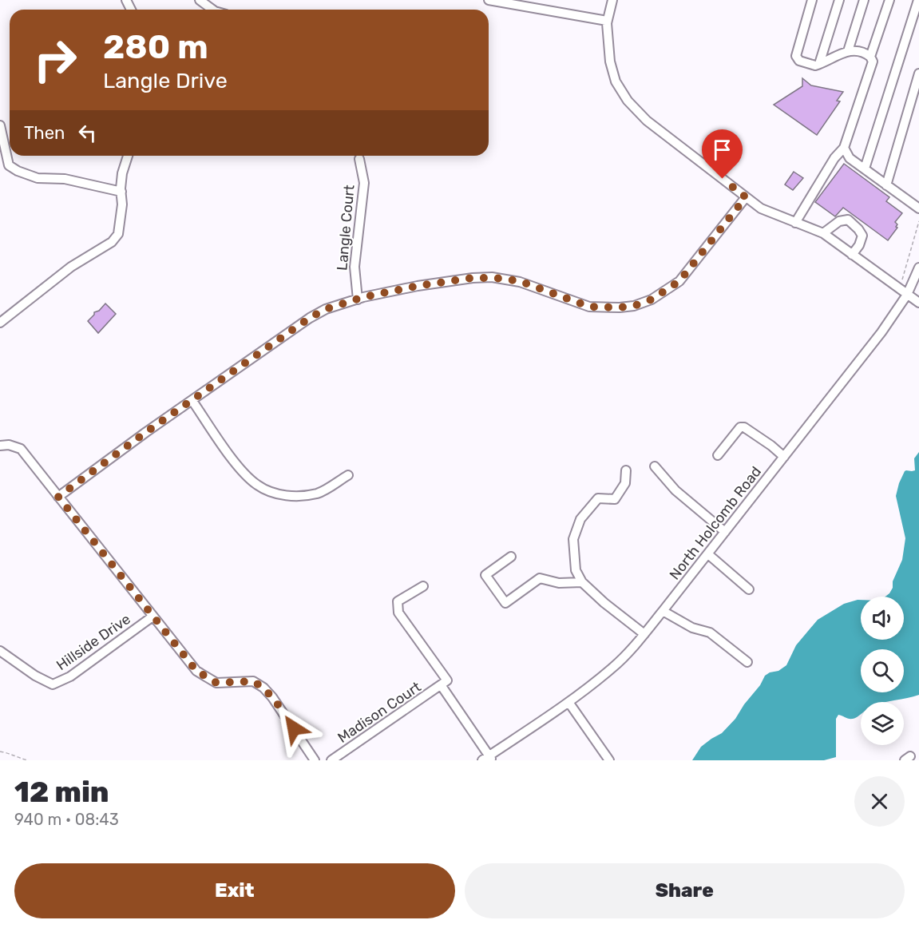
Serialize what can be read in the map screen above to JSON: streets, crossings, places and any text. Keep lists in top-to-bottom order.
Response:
{
  "streets": {
    "street": [
      "Langle Court",
      "North Holcomb Road",
      "Hillside Drive",
      "Madison Court"
    ]
  },
  "page": {
    "turn": ["280 m", "Langle Drive"],
    "then": "Then",
    "heading": ["12 min", "940 m · 08:43"],
    "buttons": ["Exit", "Share"]
  }
}
